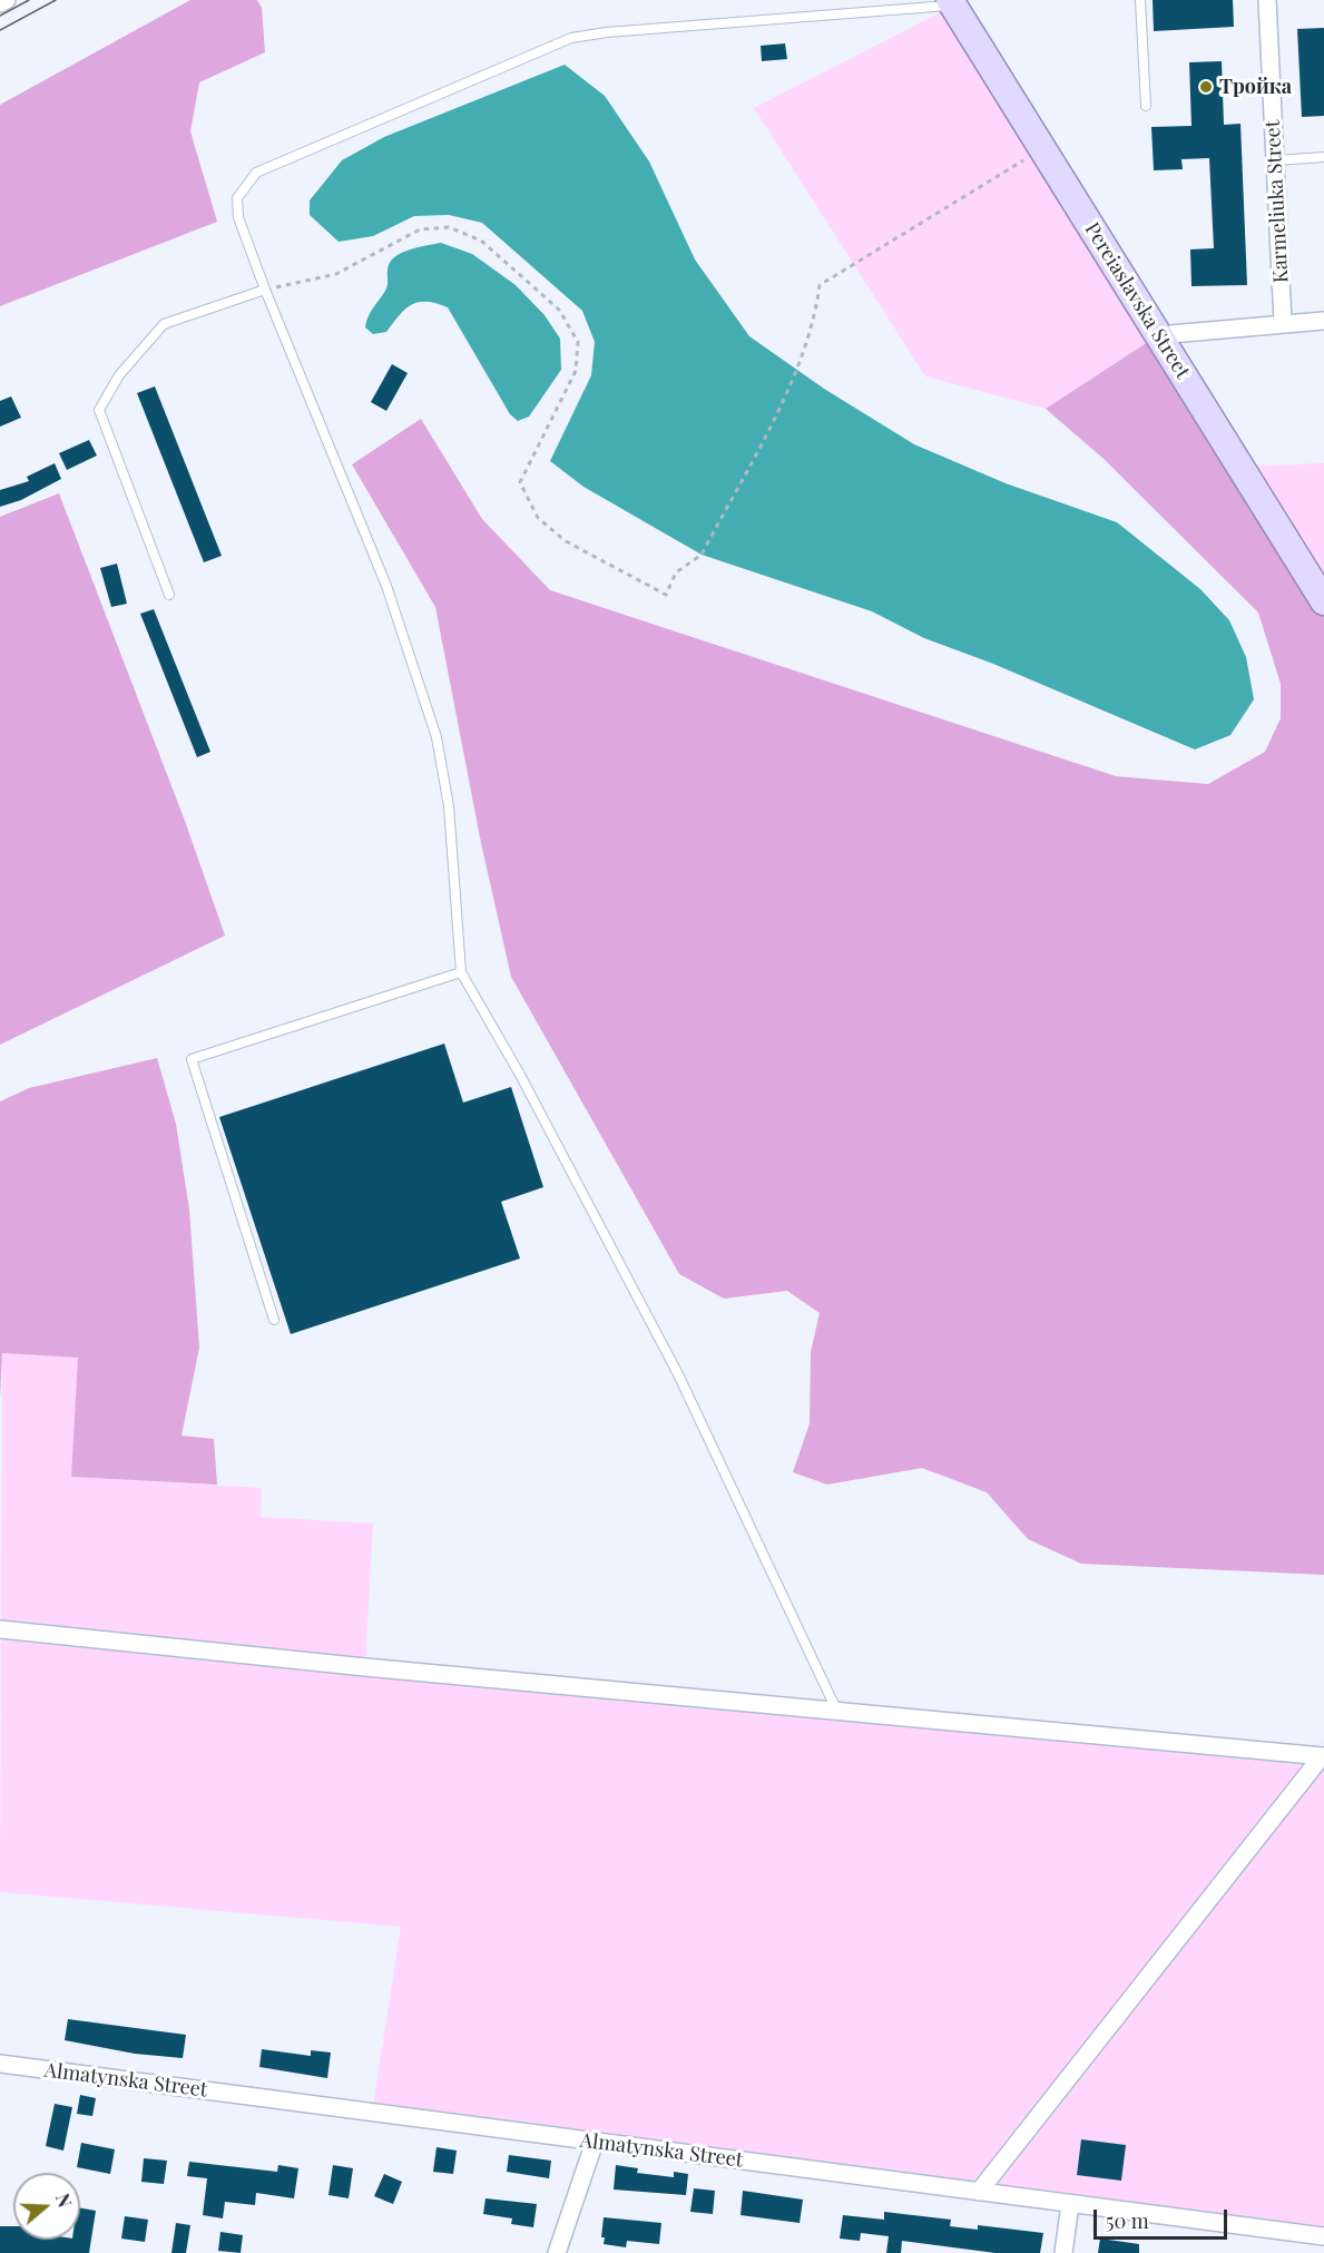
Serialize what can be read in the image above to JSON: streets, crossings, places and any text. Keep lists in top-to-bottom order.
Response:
{
  "streets": {
    "main road": ["Pereiaslavska Street"],
    "street": ["Karmeliuka Street", "Almatynska Street"]
  },
  "places": ["Тройка"],
  "scale_bar": "50 m",
  "north": "right"
}
